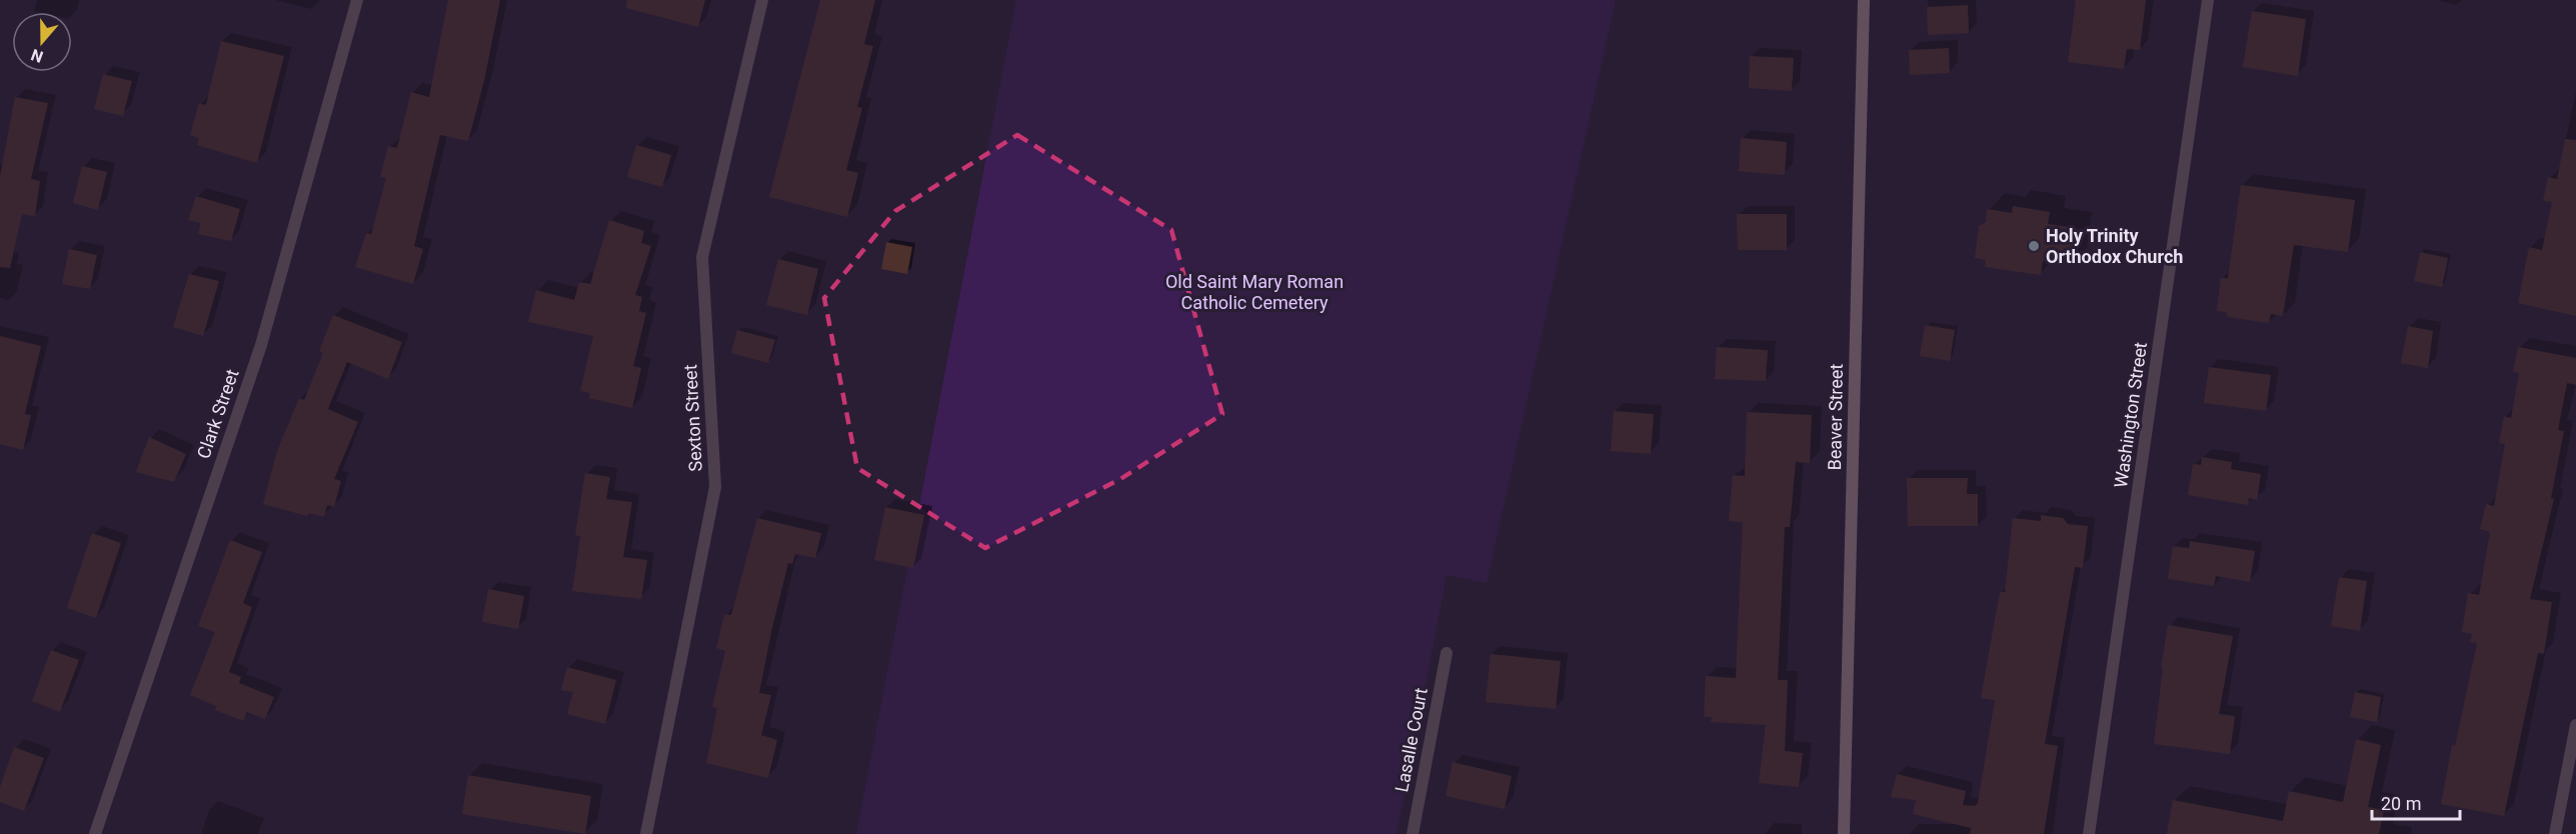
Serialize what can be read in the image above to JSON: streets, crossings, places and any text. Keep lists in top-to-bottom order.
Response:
{
  "streets": {
    "main road": ["Beaver Street"],
    "street": [
      "Clark Street",
      "Washington Street",
      "Sexton Street",
      "Lasalle Court"
    ]
  },
  "parks": ["Old Saint Mary Roman Catholic Cemetery"],
  "places": ["Holy Trinity Orthodox Church"],
  "scale_bar": "20 m",
  "north": "bottom"
}
